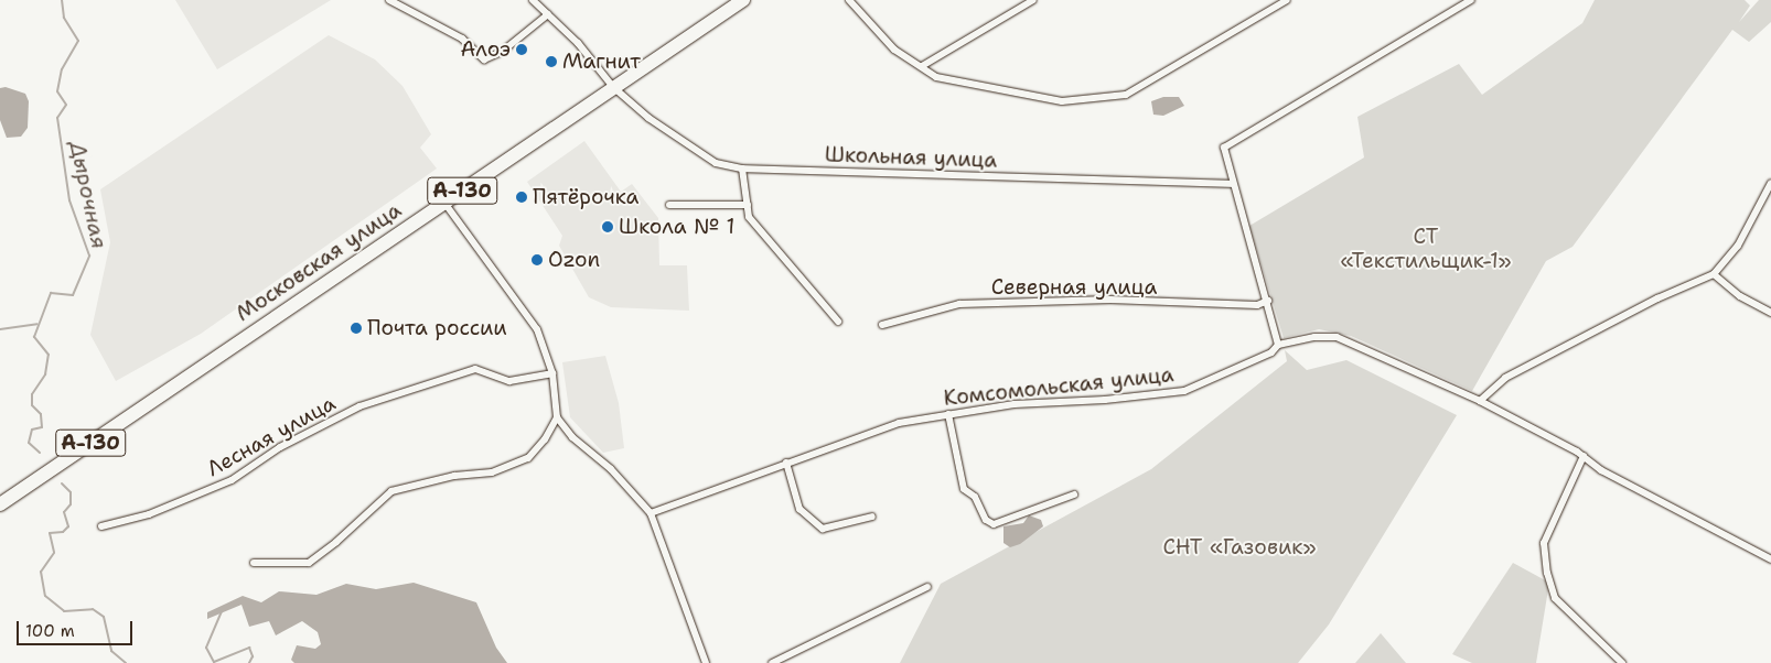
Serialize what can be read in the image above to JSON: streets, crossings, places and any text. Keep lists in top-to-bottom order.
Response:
{
  "streets": {
    "highway": ["А-130", "Московская улица"],
    "street": [
      "Школьная улица",
      "Северная улица",
      "Комсомольская улица",
      "Лесная улица"
    ]
  },
  "crossings": [
    ["Школьная улица", "Московская улица"]
  ],
  "water": ["Дырочная"],
  "parks": ["СТ «Текстильщик-1»", "СНТ «Газовик»"],
  "places": [
    "Алоэ",
    "Магнит",
    "Пятёрочка",
    "Школа № 1",
    "Ozon",
    "Почта россии"
  ],
  "scale_bar": "100 m"
}
